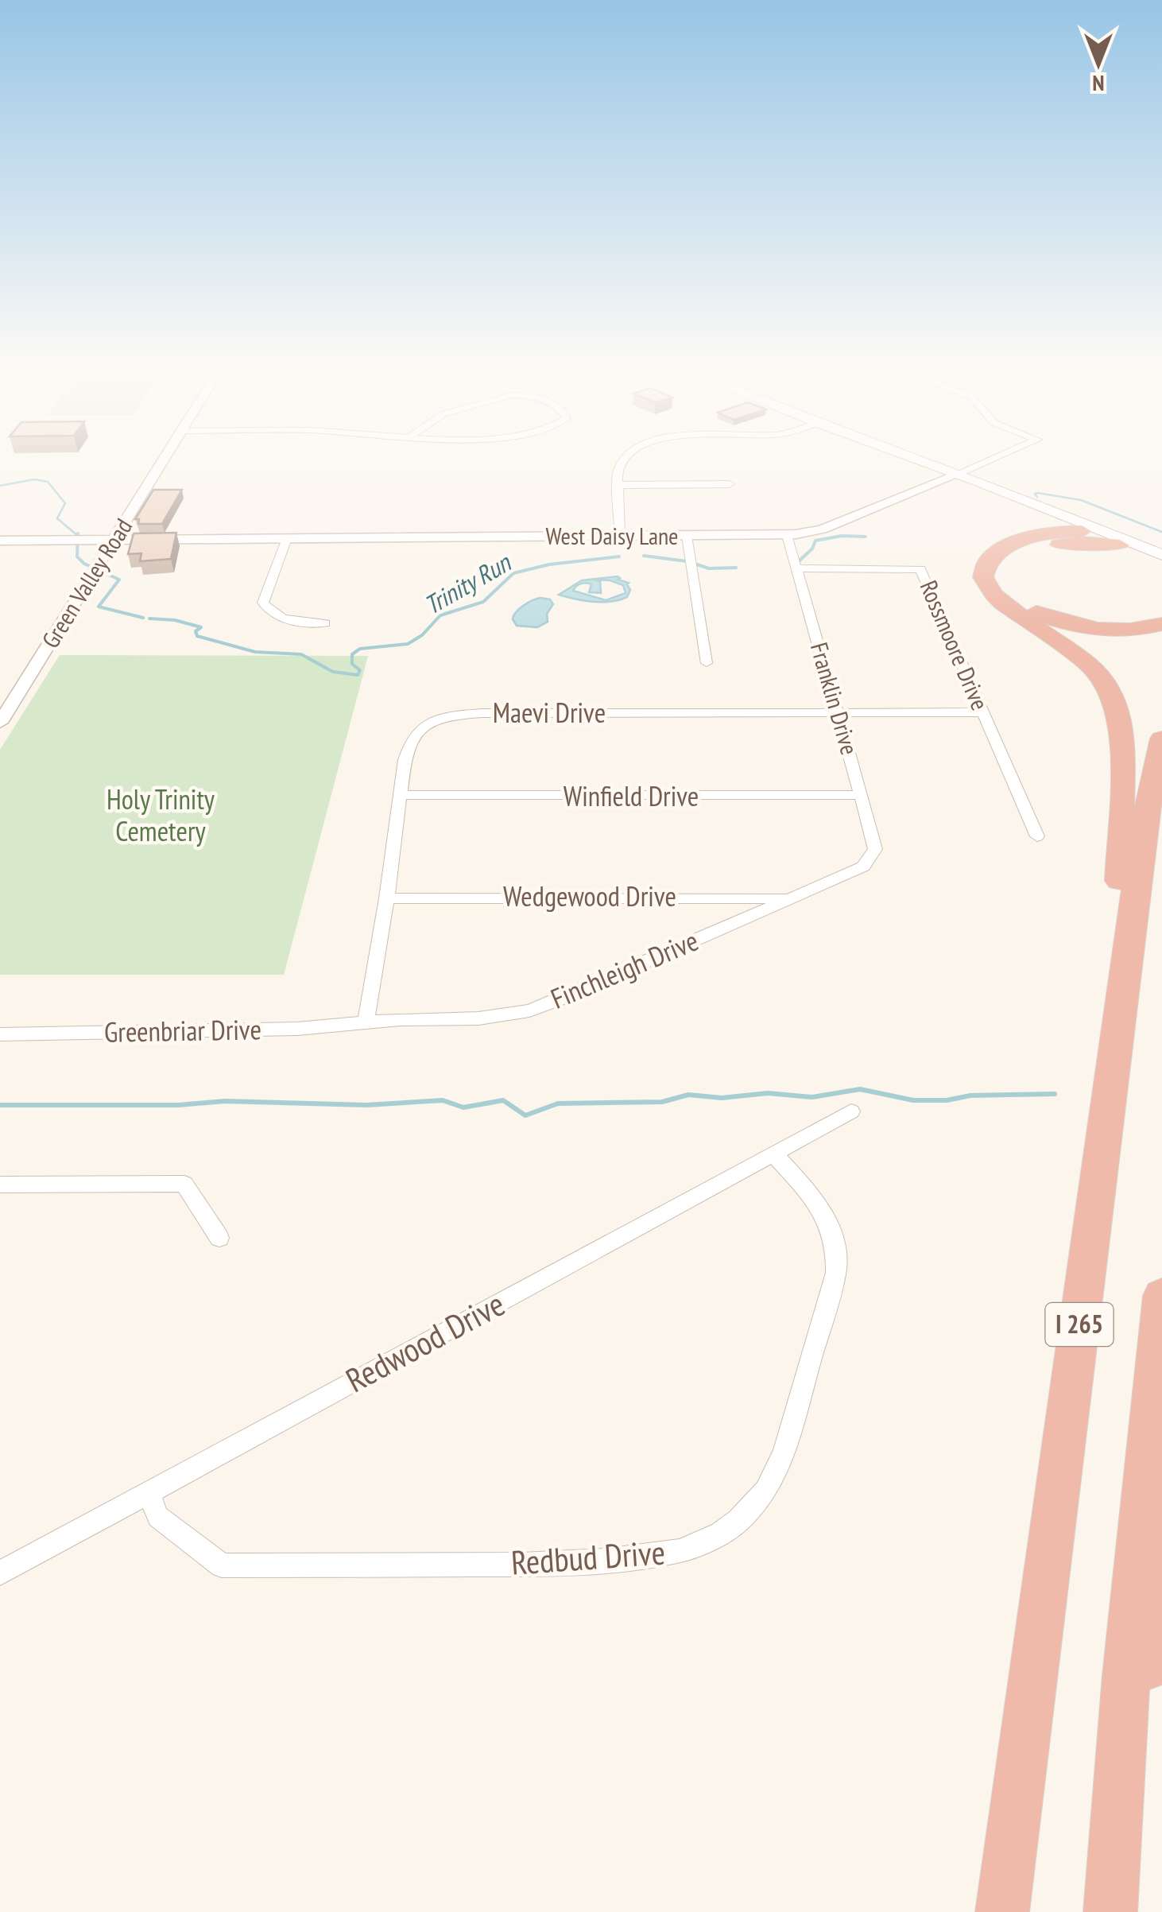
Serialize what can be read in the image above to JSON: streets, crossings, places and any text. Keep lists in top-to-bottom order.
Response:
{
  "streets": {
    "highway": ["I 265"],
    "street": [
      "West Daisy Lane",
      "Green Valley Road",
      "Rossmoore Drive",
      "Franklin Drive",
      "Maevi Drive",
      "Winfield Drive",
      "Wedgewood Drive",
      "Finchleigh Drive",
      "Greenbriar Drive",
      "Redwood Drive",
      "Redbud Drive"
    ]
  },
  "crossings": [
    ["West Daisy Lane", "Green Valley Road"],
    ["West Daisy Lane", "Franklin Drive"],
    ["Rossmoore Drive", "Franklin Drive"],
    ["Rossmoore Drive", "Maevi Drive"],
    ["Franklin Drive", "Maevi Drive"],
    ["Franklin Drive", "Winfield Drive"],
    ["Franklin Drive", "Finchleigh Drive"],
    ["Maevi Drive", "Winfield Drive"],
    ["Maevi Drive", "Wedgewood Drive"],
    ["Maevi Drive", "Finchleigh Drive"],
    ["Maevi Drive", "Greenbriar Drive"],
    ["Wedgewood Drive", "Finchleigh Drive"],
    ["Finchleigh Drive", "Greenbriar Drive"],
    ["Redwood Drive", "Redbud Drive"]
  ],
  "water": ["Trinity Run"],
  "parks": ["Holy Trinity Cemetery"],
  "north": "bottom"
}
